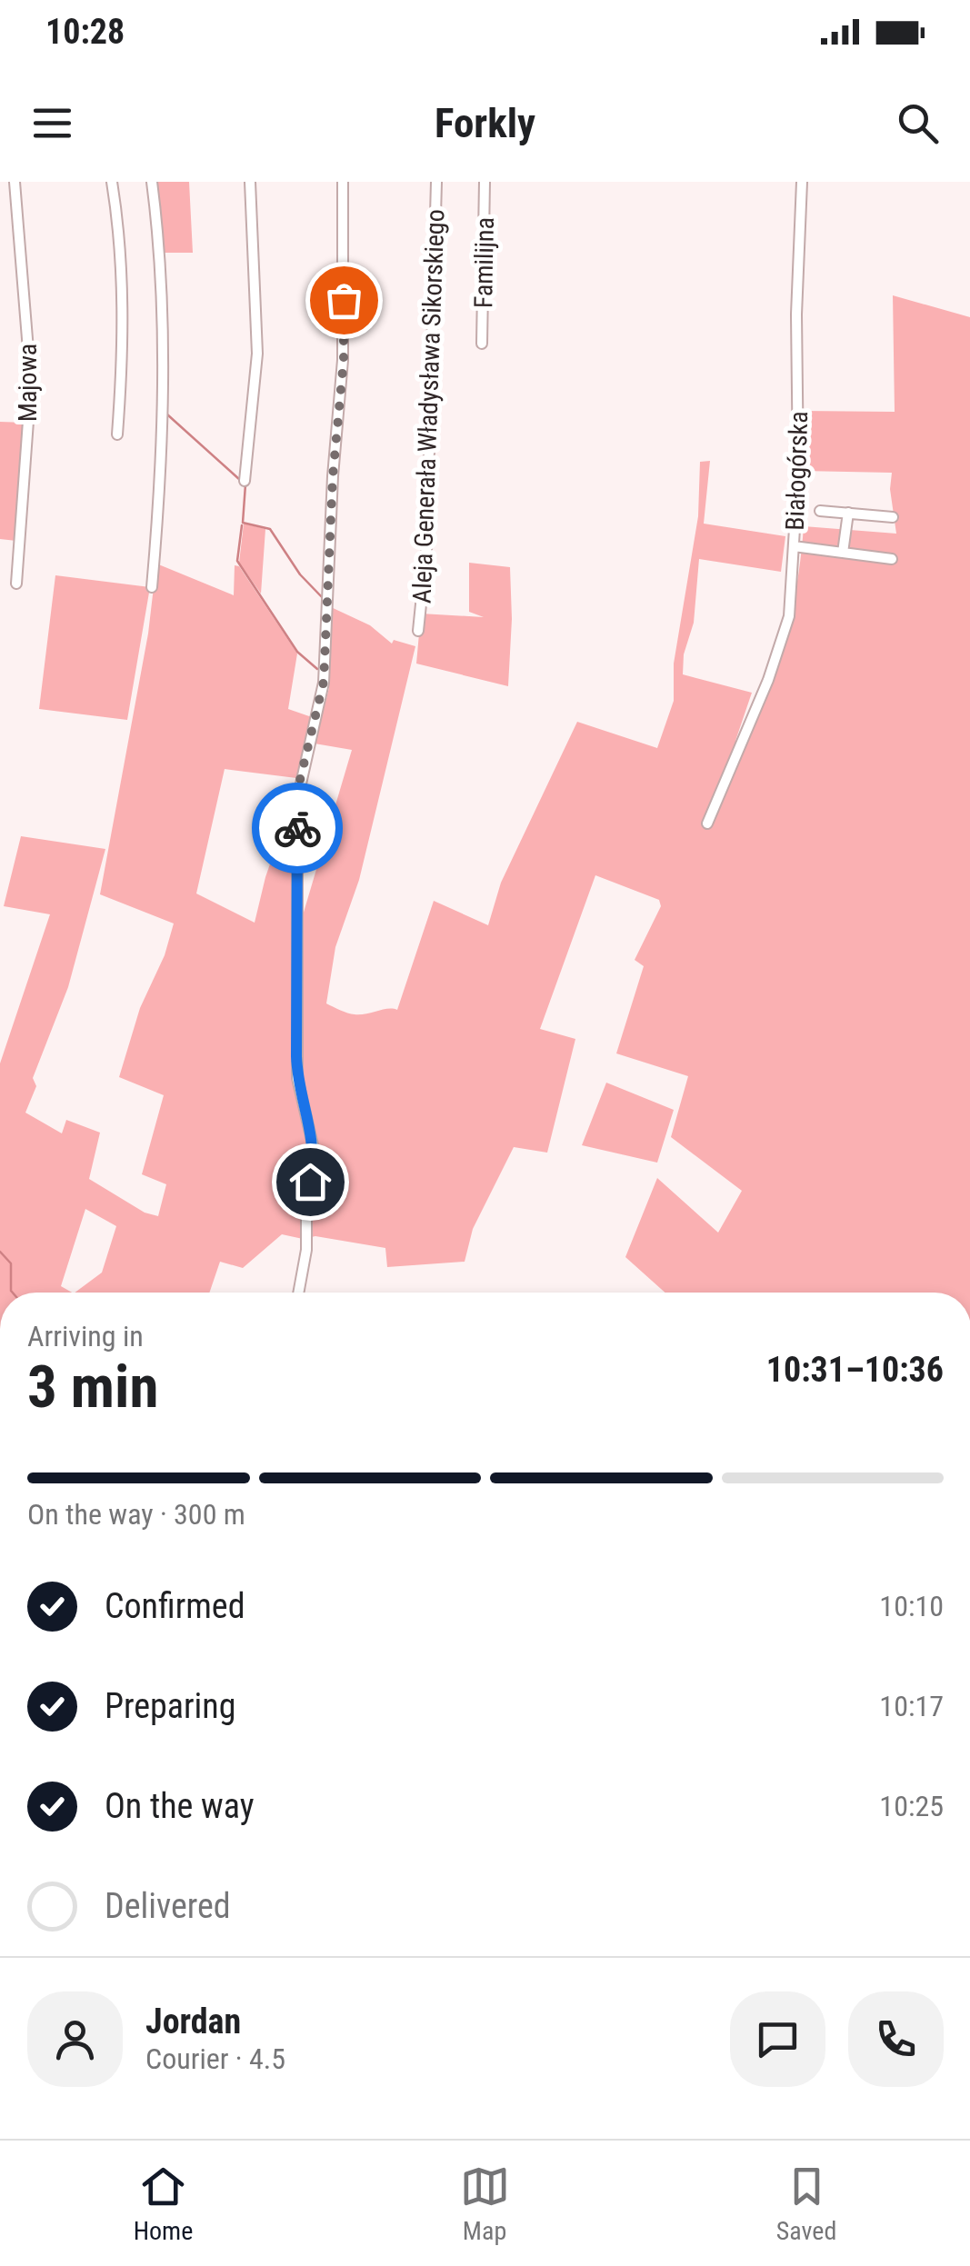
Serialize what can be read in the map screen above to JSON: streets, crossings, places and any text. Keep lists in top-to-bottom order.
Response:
{
  "streets": {
    "street": [
      "Familijna",
      "Majowa",
      "Aleja Generała Władysława Sikorskiego",
      "Białogórska"
    ]
  },
  "page": {
    "status": "10:28",
    "header": "Forkly",
    "heading": ["3 min", "Arriving in", "10:31–10:36"],
    "panel": ["Jordan", "Courier · 4.5"],
    "bar": "On the way · 300 m",
    "list": [
      ["Confirmed", "10:10"],
      ["Preparing", "10:17"],
      ["On the way", "10:25"],
      "Delivered"
    ],
    "tabs": ["Home", "Map", "Saved"]
  }
}
